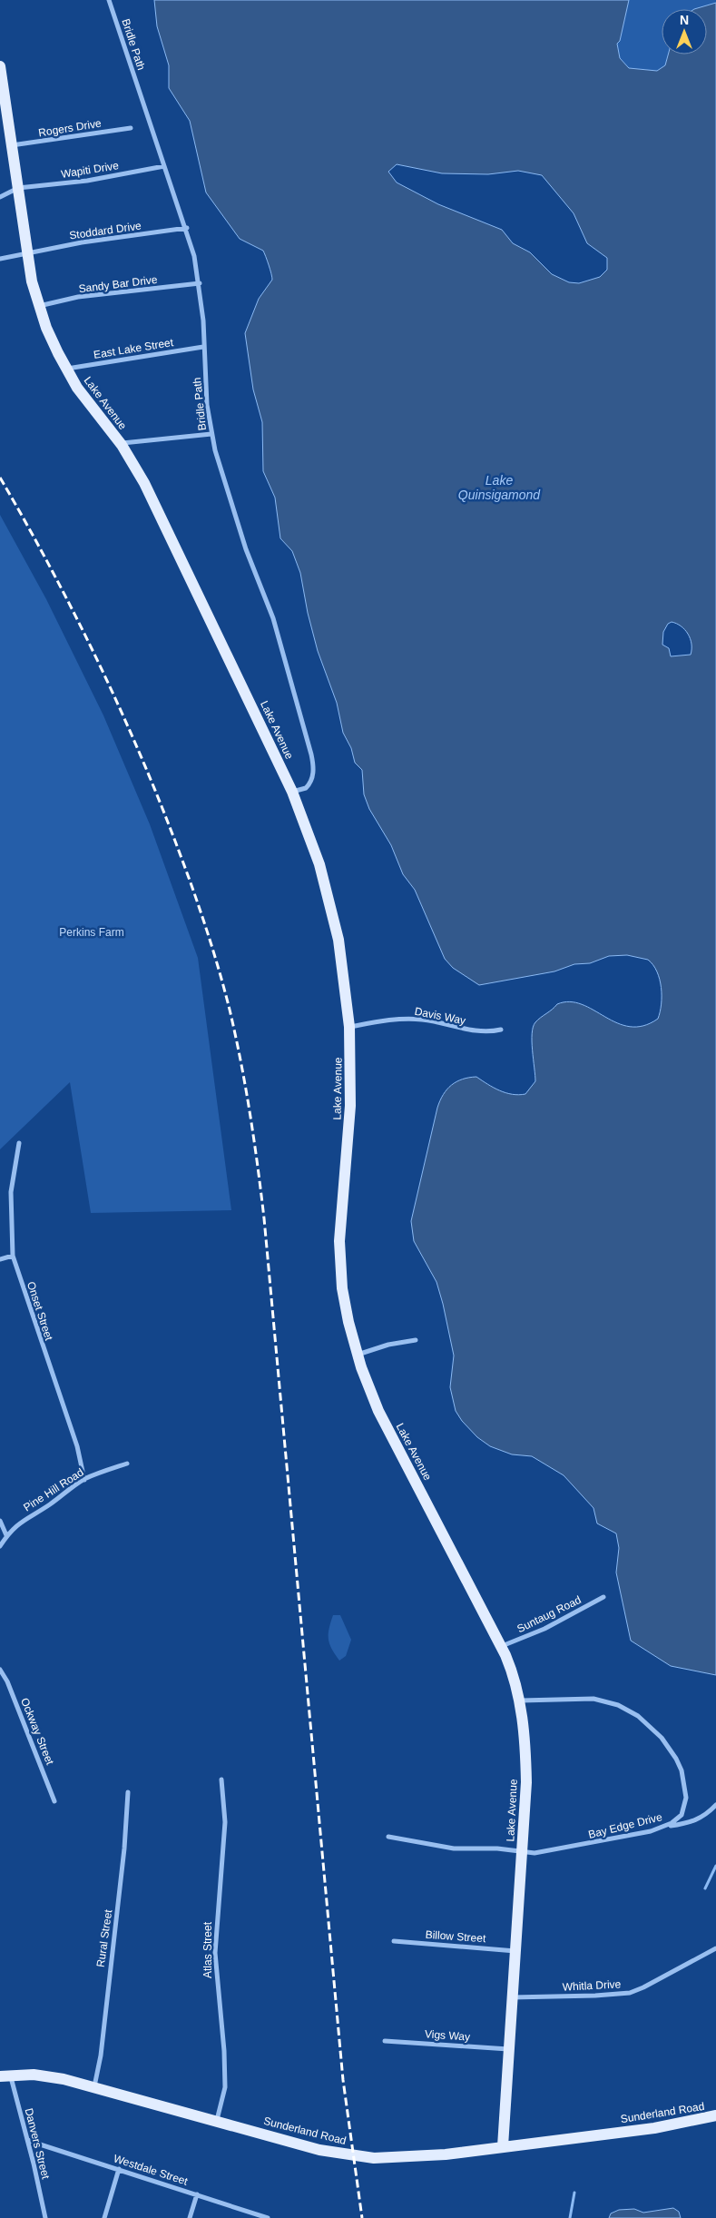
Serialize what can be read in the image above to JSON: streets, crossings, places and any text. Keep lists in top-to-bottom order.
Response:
{
  "streets": {
    "main road": ["Lake Avenue", "Sunderland Road"],
    "street": [
      "Bridle Path",
      "Rogers Drive",
      "Wapiti Drive",
      "Stoddard Drive",
      "Sandy Bar Drive",
      "East Lake Street",
      "Davis Way",
      "Onset Street",
      "Pine Hill Road",
      "Suntaug Road",
      "Ockway Street",
      "Bay Edge Drive",
      "Billow Street",
      "Rural Street",
      "Atlas Street",
      "Whitla Drive",
      "Vigs Way",
      "Danvers Street",
      "Westdale Street"
    ]
  },
  "crossings": [
    ["Bridle Path", "Wapiti Drive"],
    ["Bridle Path", "Stoddard Drive"],
    ["Bridle Path", "Sandy Bar Drive"],
    ["Bridle Path", "East Lake Street"],
    ["Bridle Path", "Lake Avenue"],
    ["Rogers Drive", "Lake Avenue"],
    ["Wapiti Drive", "Lake Avenue"],
    ["Stoddard Drive", "Lake Avenue"],
    ["Sandy Bar Drive", "Lake Avenue"],
    ["East Lake Street", "Lake Avenue"],
    ["Lake Avenue", "Davis Way"],
    ["Lake Avenue", "Suntaug Road"],
    ["Lake Avenue", "Bay Edge Drive"],
    ["Lake Avenue", "Billow Street"],
    ["Lake Avenue", "Whitla Drive"],
    ["Lake Avenue", "Vigs Way"],
    ["Lake Avenue", "Sunderland Road"],
    ["Onset Street", "Pine Hill Road"],
    ["Rural Street", "Sunderland Road"],
    ["Atlas Street", "Sunderland Road"],
    ["Sunderland Road", "Danvers Street"],
    ["Danvers Street", "Westdale Street"]
  ],
  "water": ["Lake Quinsigamond"],
  "parks": ["Perkins Farm"],
  "north": "top"
}
